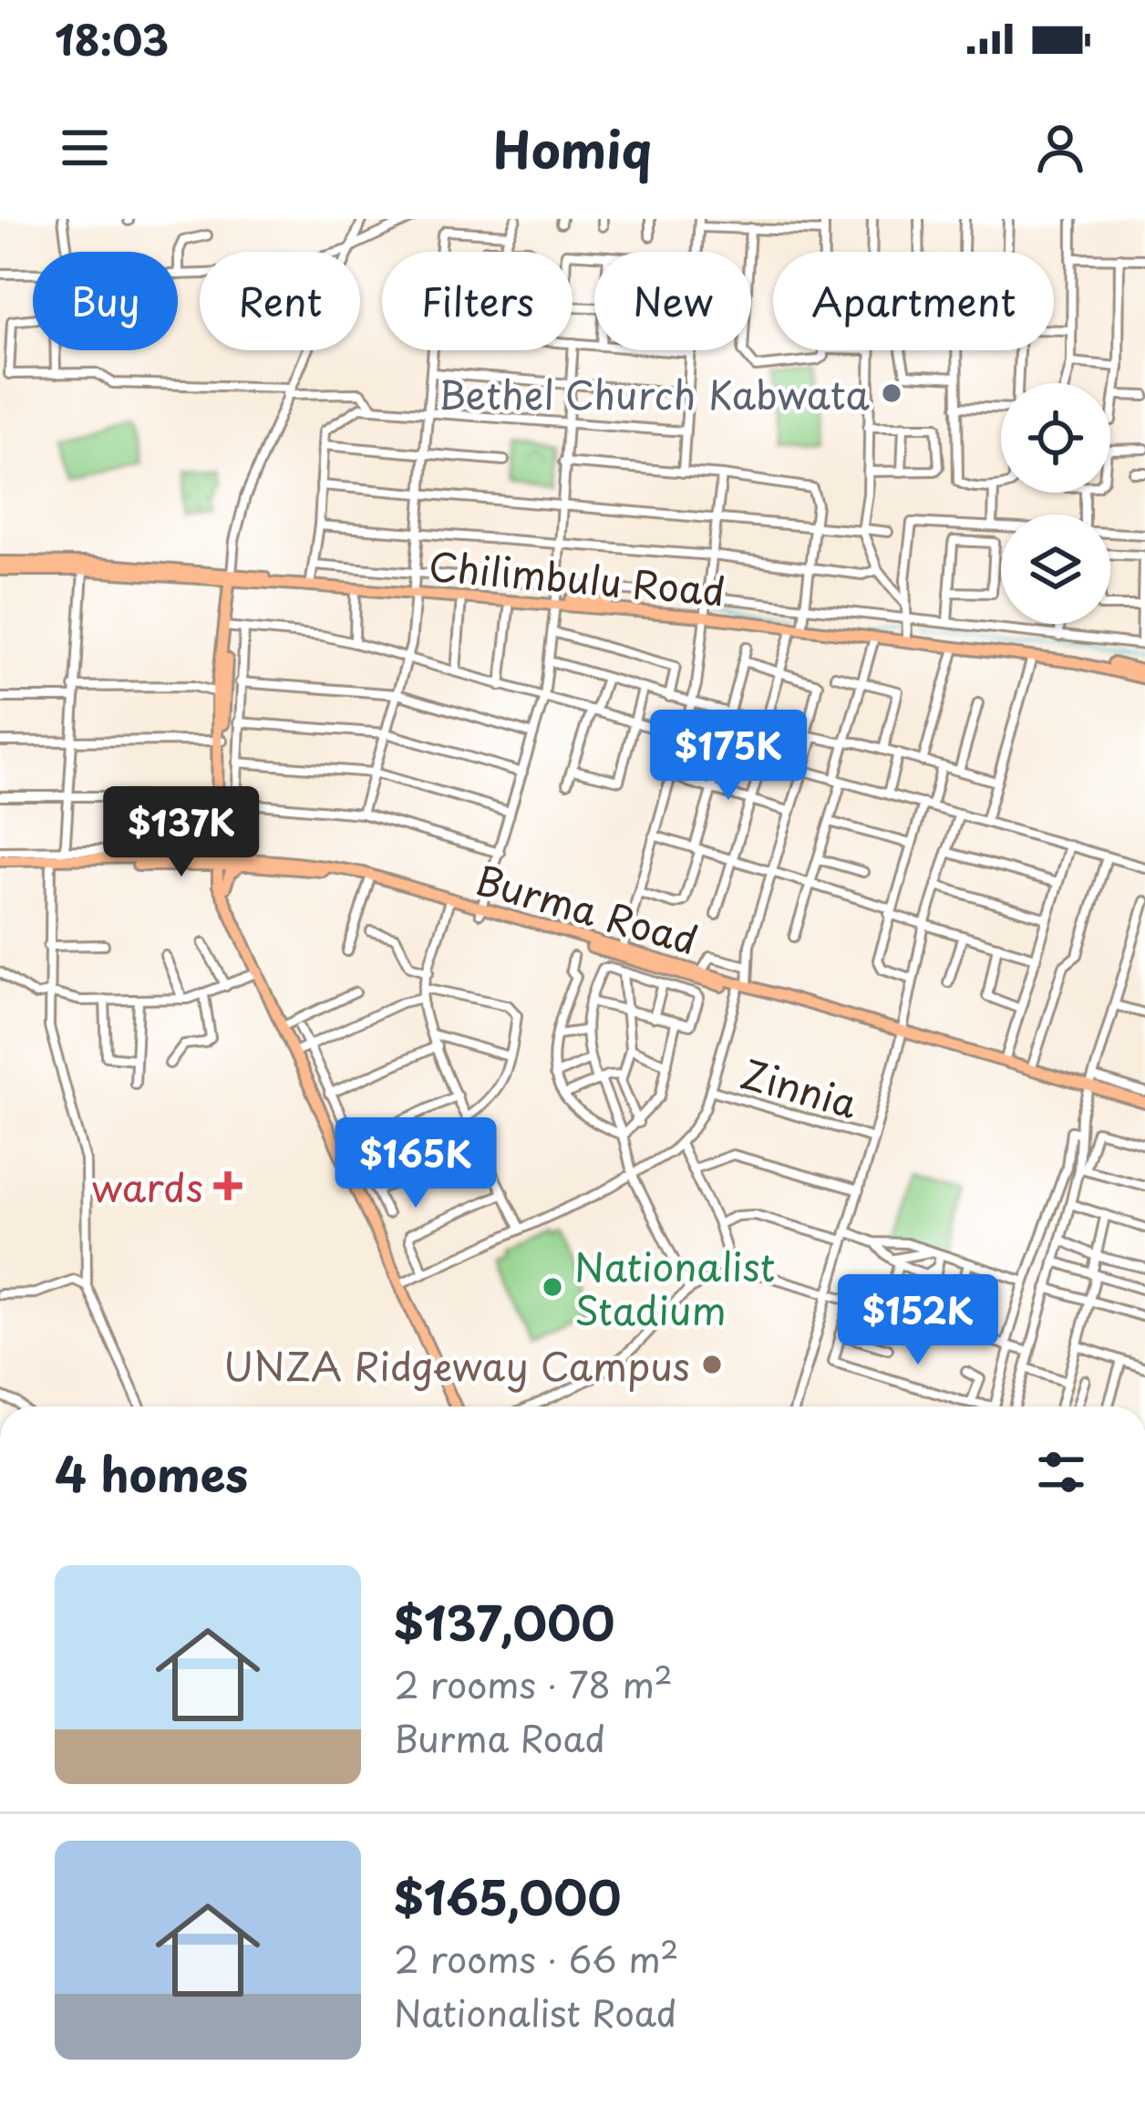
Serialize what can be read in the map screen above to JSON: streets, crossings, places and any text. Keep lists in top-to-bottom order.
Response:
{
  "streets": {
    "main road": ["Chilimbulu Road", "Burma Road"],
    "street": ["Zinnia"]
  },
  "places": {
    "other": ["Bethel Church Kabwata", "Nationalist Stadium", "UNZA Ridgeway Campus"],
    "health": ["wards"]
  },
  "page": {
    "status": "18:03",
    "header": "Homiq",
    "chip": [
      "Buy",
      "Rent",
      "Filters",
      "New",
      "Apartment"
    ],
    "price": [
      "$175K",
      "$137K",
      "$165K",
      "$152K"
    ],
    "heading": "4 homes",
    "list": [
      {
        "name": "$137,000",
        "note": "2 rooms · 78 m² · Burma Road"
      },
      {
        "name": "$165,000",
        "note": "2 rooms · 66 m² · Nationalist Road"
      }
    ]
  }
}
